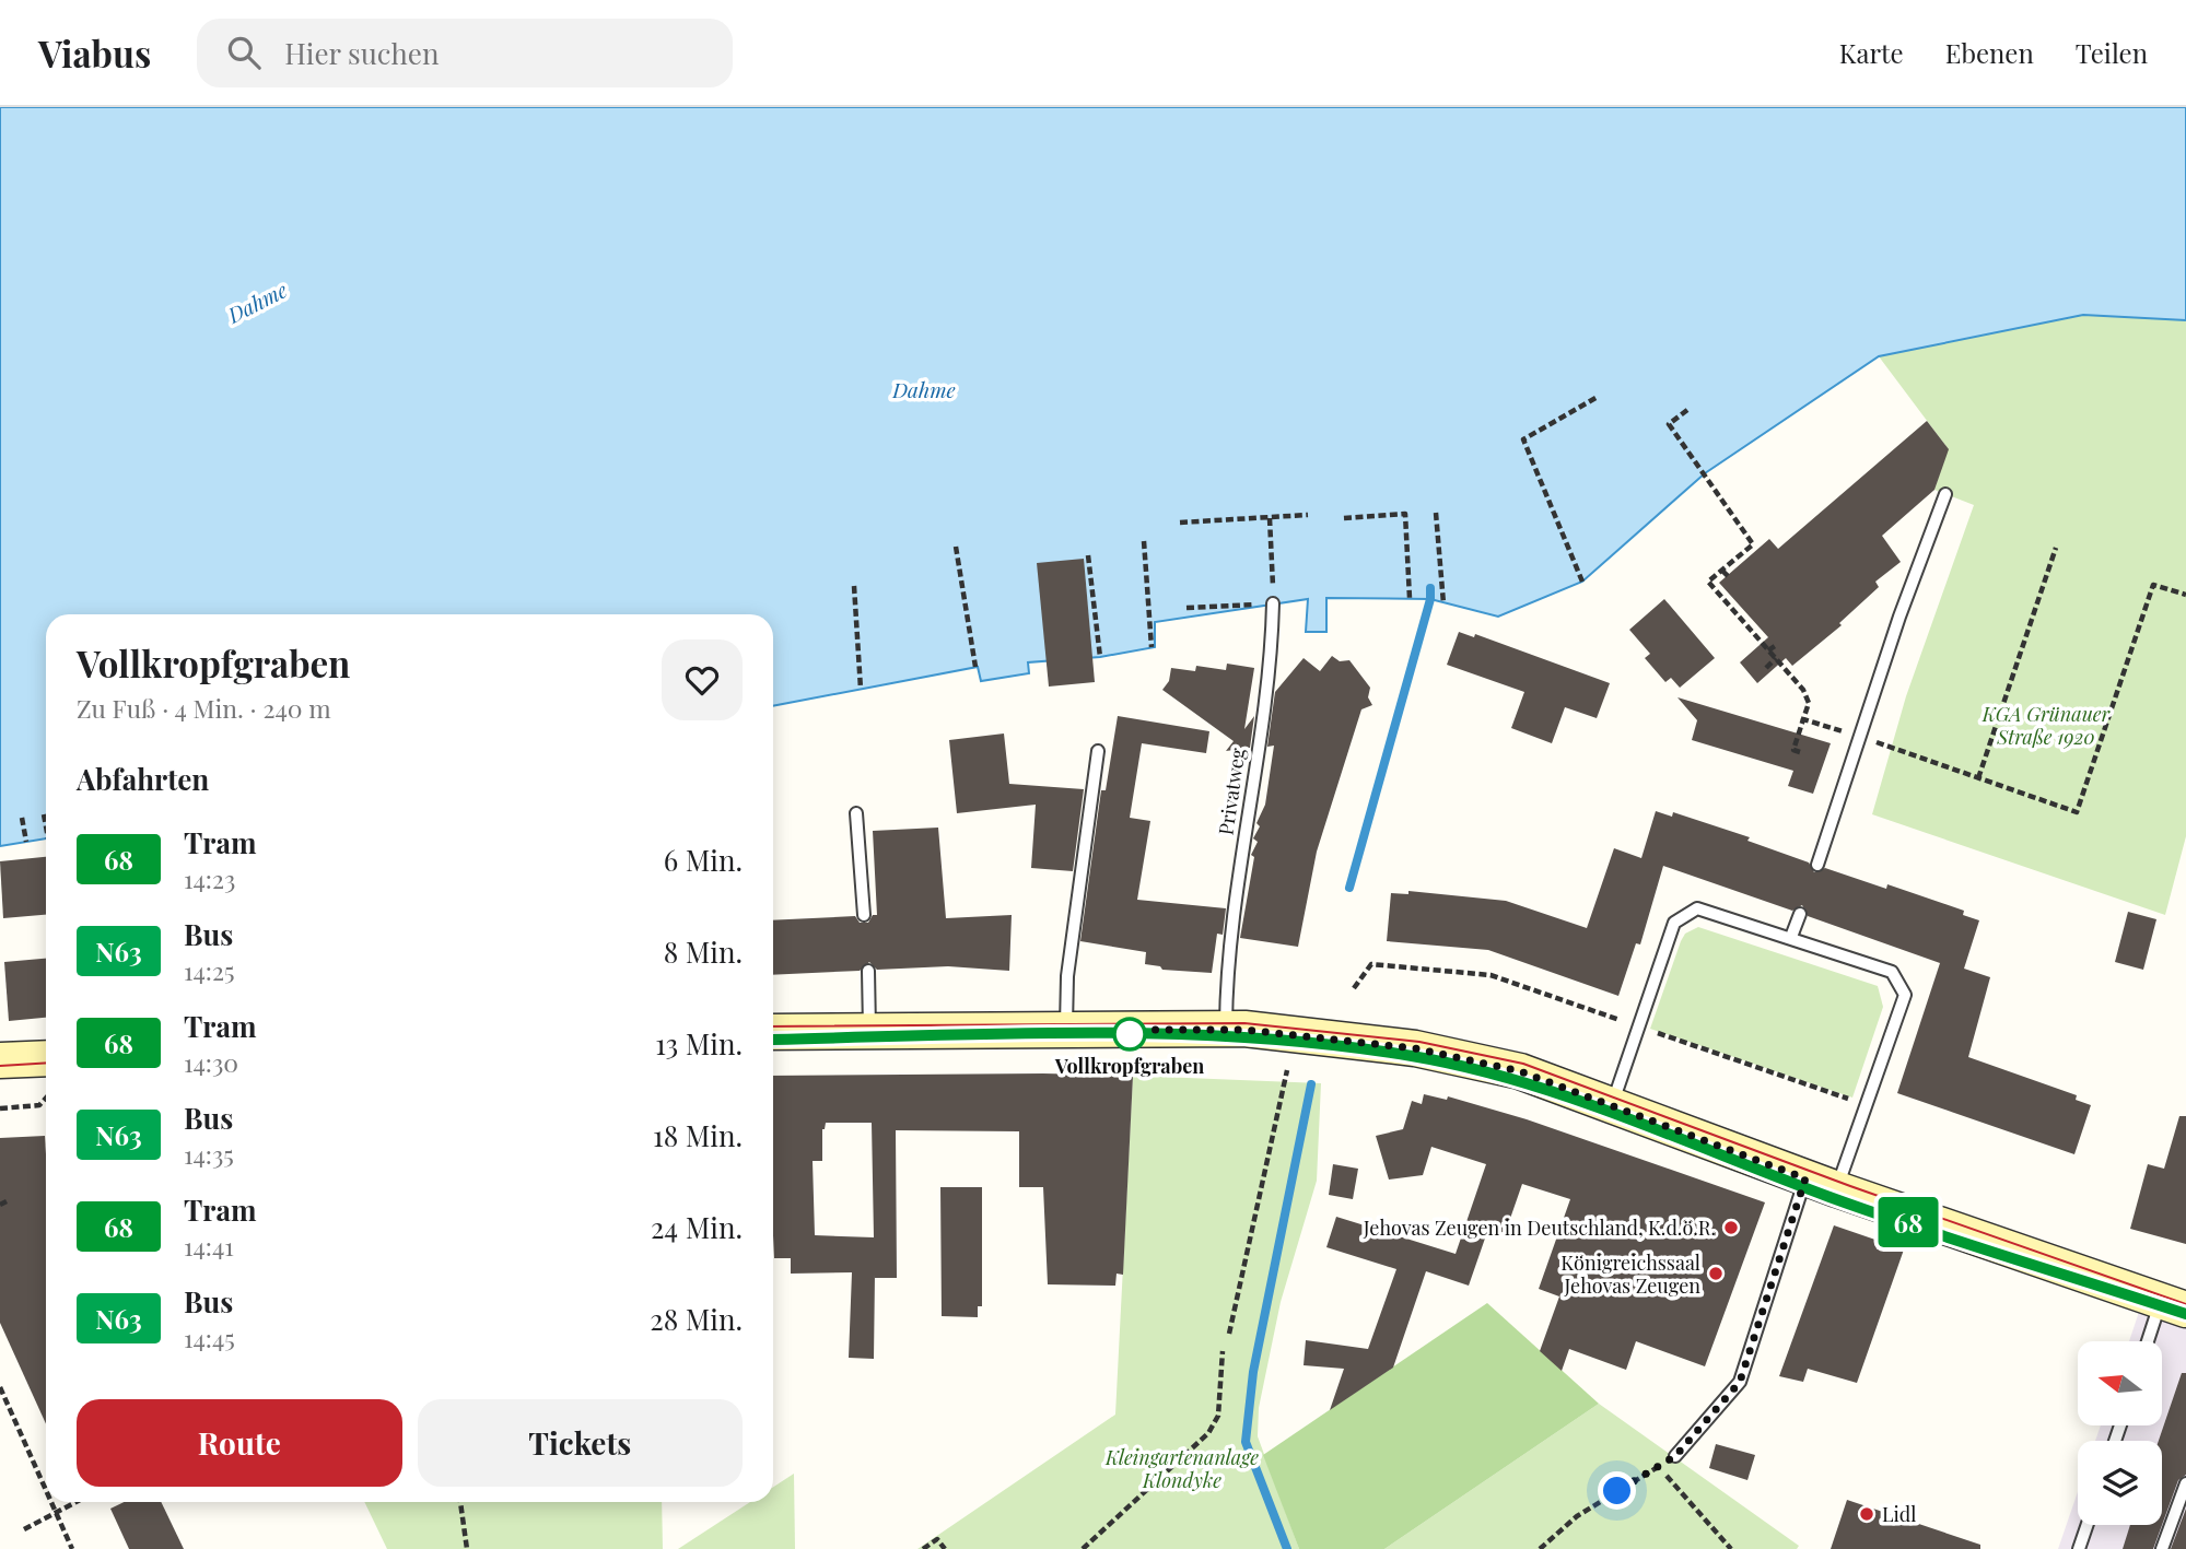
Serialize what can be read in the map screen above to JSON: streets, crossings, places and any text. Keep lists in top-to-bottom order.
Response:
{
  "streets": {
    "lane": ["Privatweg"]
  },
  "water": ["Dahme"],
  "parks": ["KGA Grünauer Straße 1920", "Kleingartenanlage Klondyke"],
  "places": [
    "Vollkropfgraben",
    "Jehovas Zeugen in Deutschland, K.d.ö.R.",
    "Königreichssaal Jehovas Zeugen",
    "Lidl"
  ],
  "lines": ["tram line 68"],
  "north": "left",
  "page": {
    "header": "Viabus",
    "search": "Hier suchen",
    "nav": ["Karte", "Ebenen", "Teilen"],
    "on_map": "68",
    "heading": [
      ["Vollkropfgraben", "Zu Fuß · 4 Min. · 240 m"],
      "Abfahrten"
    ],
    "list": [
      {
        "mark": "68",
        "name": "Tram",
        "note": "14:23",
        "value": "6 Min."
      },
      {
        "mark": "N63",
        "name": "Bus",
        "note": "14:25",
        "value": "8 Min."
      },
      {
        "mark": "68",
        "name": "Tram",
        "note": "14:30",
        "value": "13 Min."
      },
      {
        "mark": "N63",
        "name": "Bus",
        "note": "14:35",
        "value": "18 Min."
      },
      {
        "mark": "68",
        "name": "Tram",
        "note": "14:41",
        "value": "24 Min."
      },
      {
        "mark": "N63",
        "name": "Bus",
        "note": "14:45",
        "value": "28 Min."
      }
    ],
    "buttons": ["Route", "Tickets"]
  }
}
